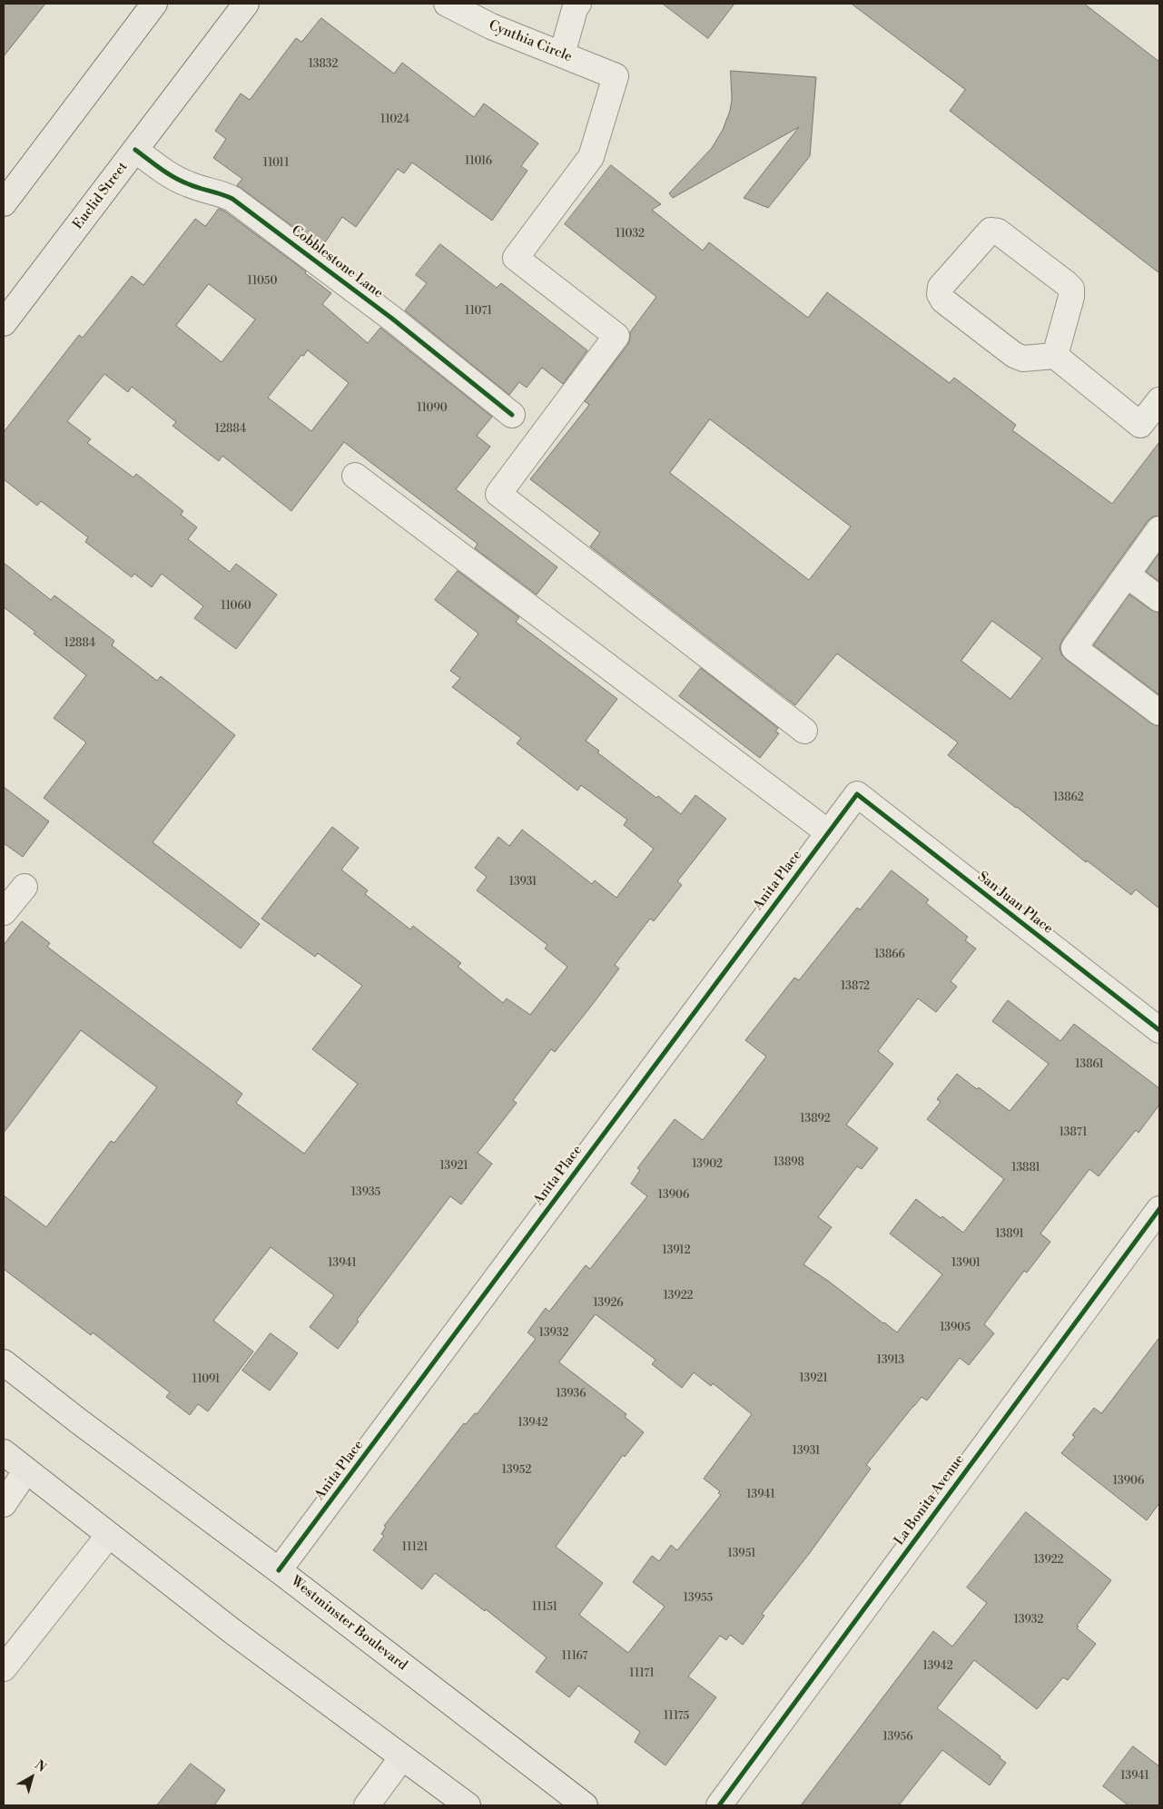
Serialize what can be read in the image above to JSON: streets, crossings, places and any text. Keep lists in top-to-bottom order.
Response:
{
  "streets": {
    "main road": ["Euclid Street", "Westminster Boulevard"],
    "street": [
      "Cynthia Circle",
      "Cobblestone Lane",
      "Anita Place",
      "San Juan Place",
      "La Bonita Avenue"
    ]
  },
  "crossings": [
    ["Euclid Street", "Cobblestone Lane"],
    ["Anita Place", "San Juan Place"],
    ["Anita Place", "Westminster Boulevard"]
  ],
  "house_numbers": [
    "13832",
    "11024",
    "11016",
    "11011",
    "11032",
    "11050",
    "11071",
    "11090",
    "12884",
    "11060",
    "12884",
    "13862",
    "13931",
    "13866",
    "13872",
    "13861",
    "13892",
    "13871",
    "13898",
    "13902",
    "13921",
    "13881",
    "13935",
    "13906",
    "13891",
    "13912",
    "13941",
    "13901",
    "13922",
    "13926",
    "13905",
    "13932",
    "13913",
    "13921",
    "11091",
    "13936",
    "13942",
    "13931",
    "13952",
    "13906",
    "13941",
    "11121",
    "13951",
    "13922",
    "13955",
    "11151",
    "13932",
    "11167",
    "13942",
    "11171",
    "11175",
    "13956",
    "13941"
  ],
  "north": "top right"
}
